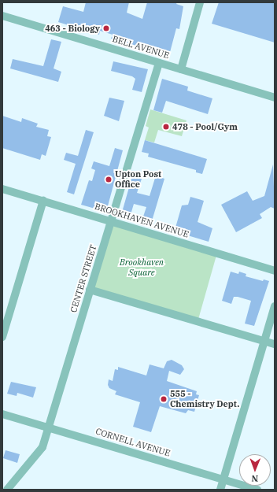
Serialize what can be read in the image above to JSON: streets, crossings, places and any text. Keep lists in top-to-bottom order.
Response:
{
  "streets": {
    "street": [
      "BELL AVENUE",
      "BROOKHAVEN AVENUE",
      "CENTER STREET",
      "CORNELL AVENUE"
    ]
  },
  "crossings": [
    ["BELL AVENUE", "CENTER STREET"],
    ["BROOKHAVEN AVENUE", "CENTER STREET"],
    ["CENTER STREET", "CORNELL AVENUE"]
  ],
  "parks": ["Brookhaven Square"],
  "places": [
    "463 - Biology",
    "478 - Pool/Gym",
    "Upton Post Office",
    "555 - Chemistry Dept."
  ],
  "north": "bottom"
}
